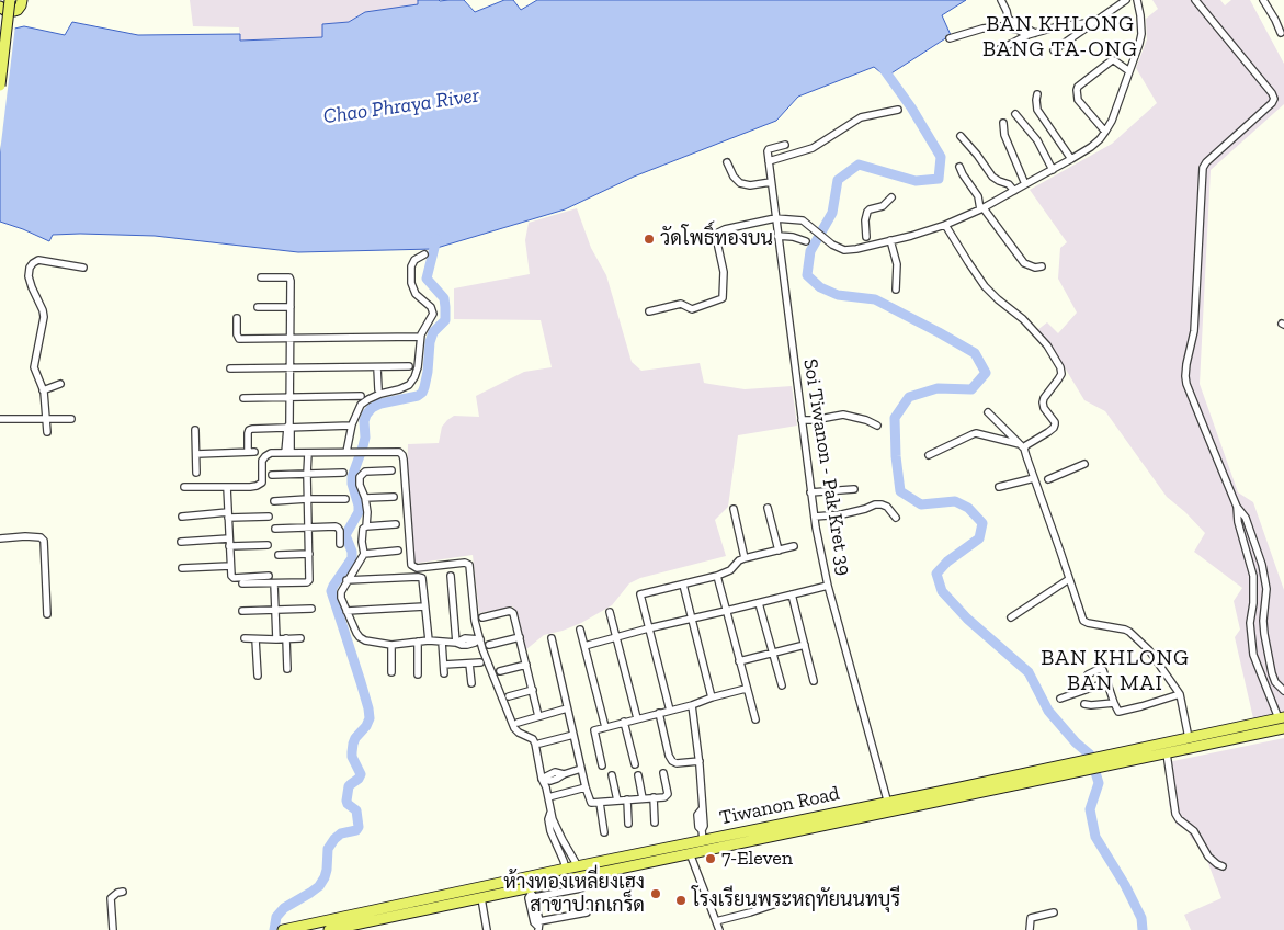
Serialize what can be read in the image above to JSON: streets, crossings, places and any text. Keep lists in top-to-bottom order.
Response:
{
  "streets": {
    "main road": ["Tiwanon Road"],
    "street": ["Soi Tiwanon - Pak Kret 39"]
  },
  "crossings": [
    ["Soi Tiwanon - Pak Kret 39", "Tiwanon Road"]
  ],
  "districts": ["BAN KHLONG BANG TA-ONG", "BAN KHLONG BAN MAI"],
  "water": ["Chao Phraya River"],
  "places": [
    "วัดโพธิ์ทองบน",
    "7-Eleven",
    "ห้างทองเหลี่ยงเฮง สาขาปากเกร็ด",
    "โรงเรียนพระหฤทัยนนทบุรี"
  ]
}
